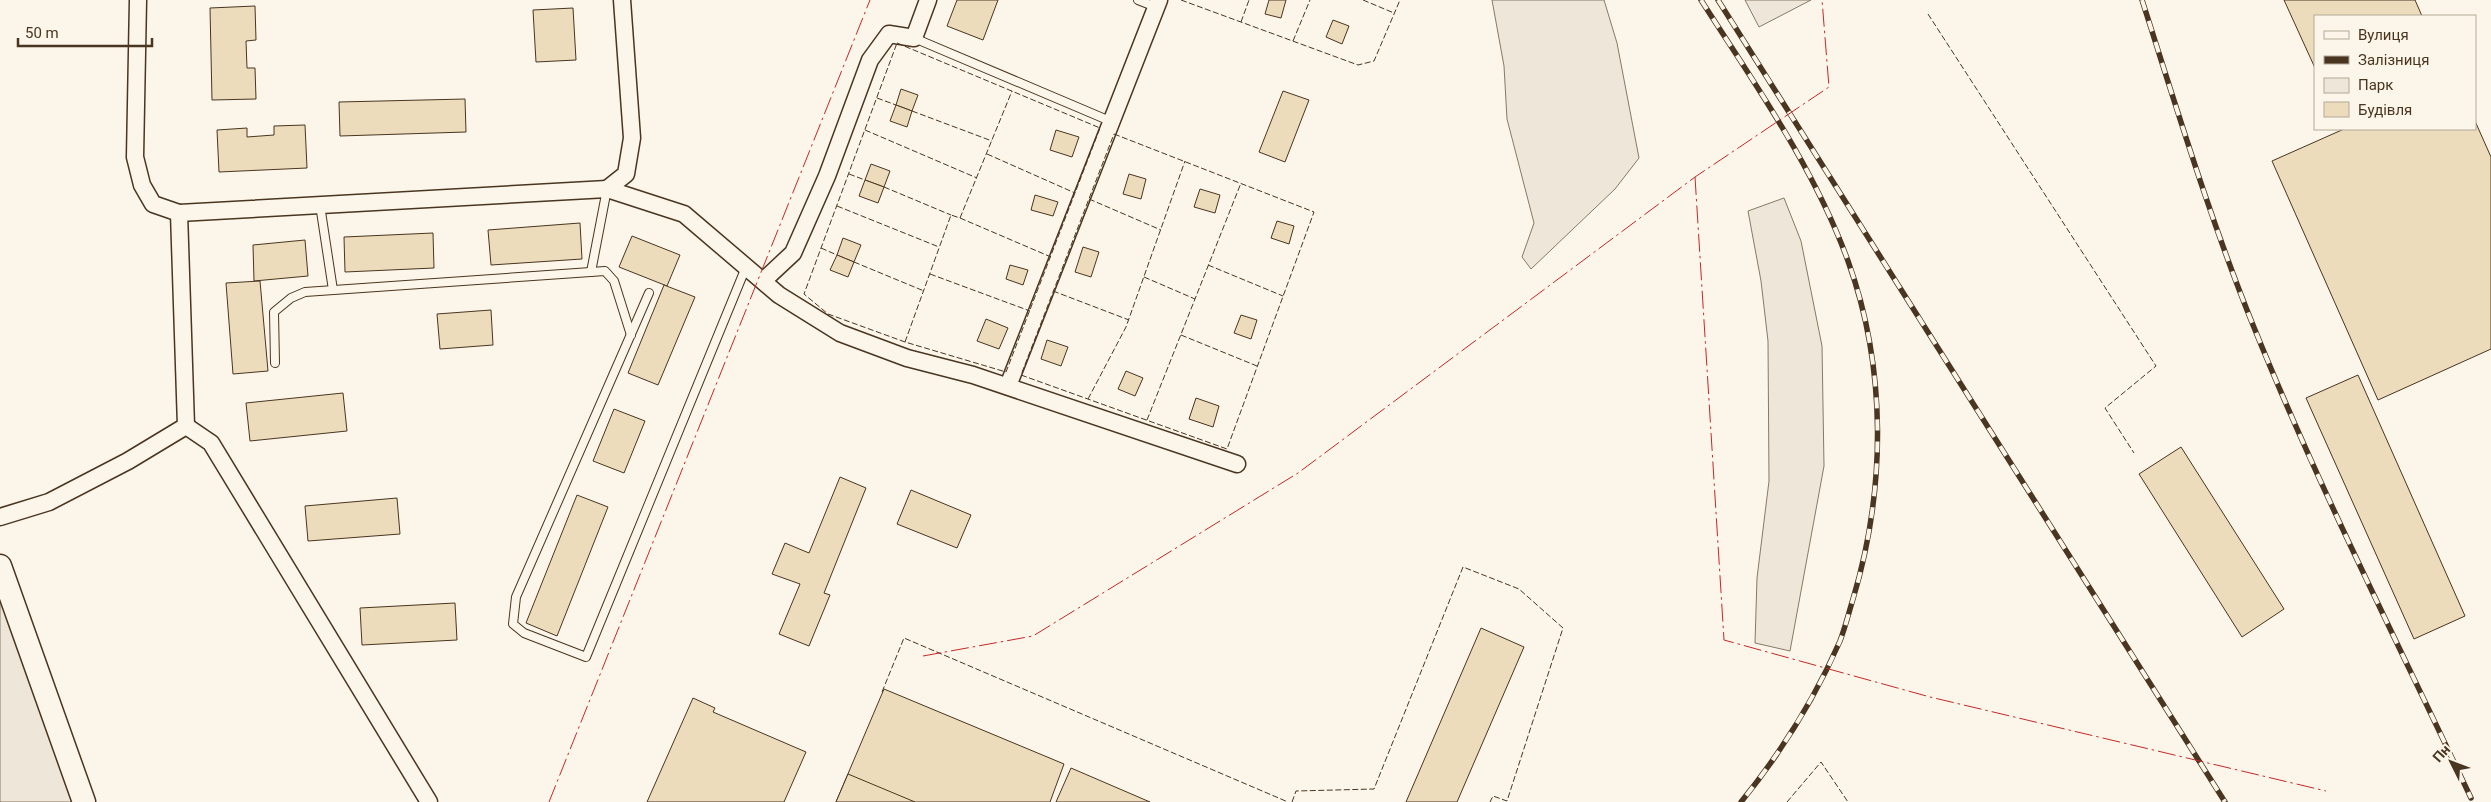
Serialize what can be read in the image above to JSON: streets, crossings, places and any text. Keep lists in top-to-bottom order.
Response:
{
  "legend": [
    "Вулиця",
    "Залізниця",
    "Парк",
    "Будівля"
  ],
  "scale_bar": "50 m",
  "north": "top left"
}
